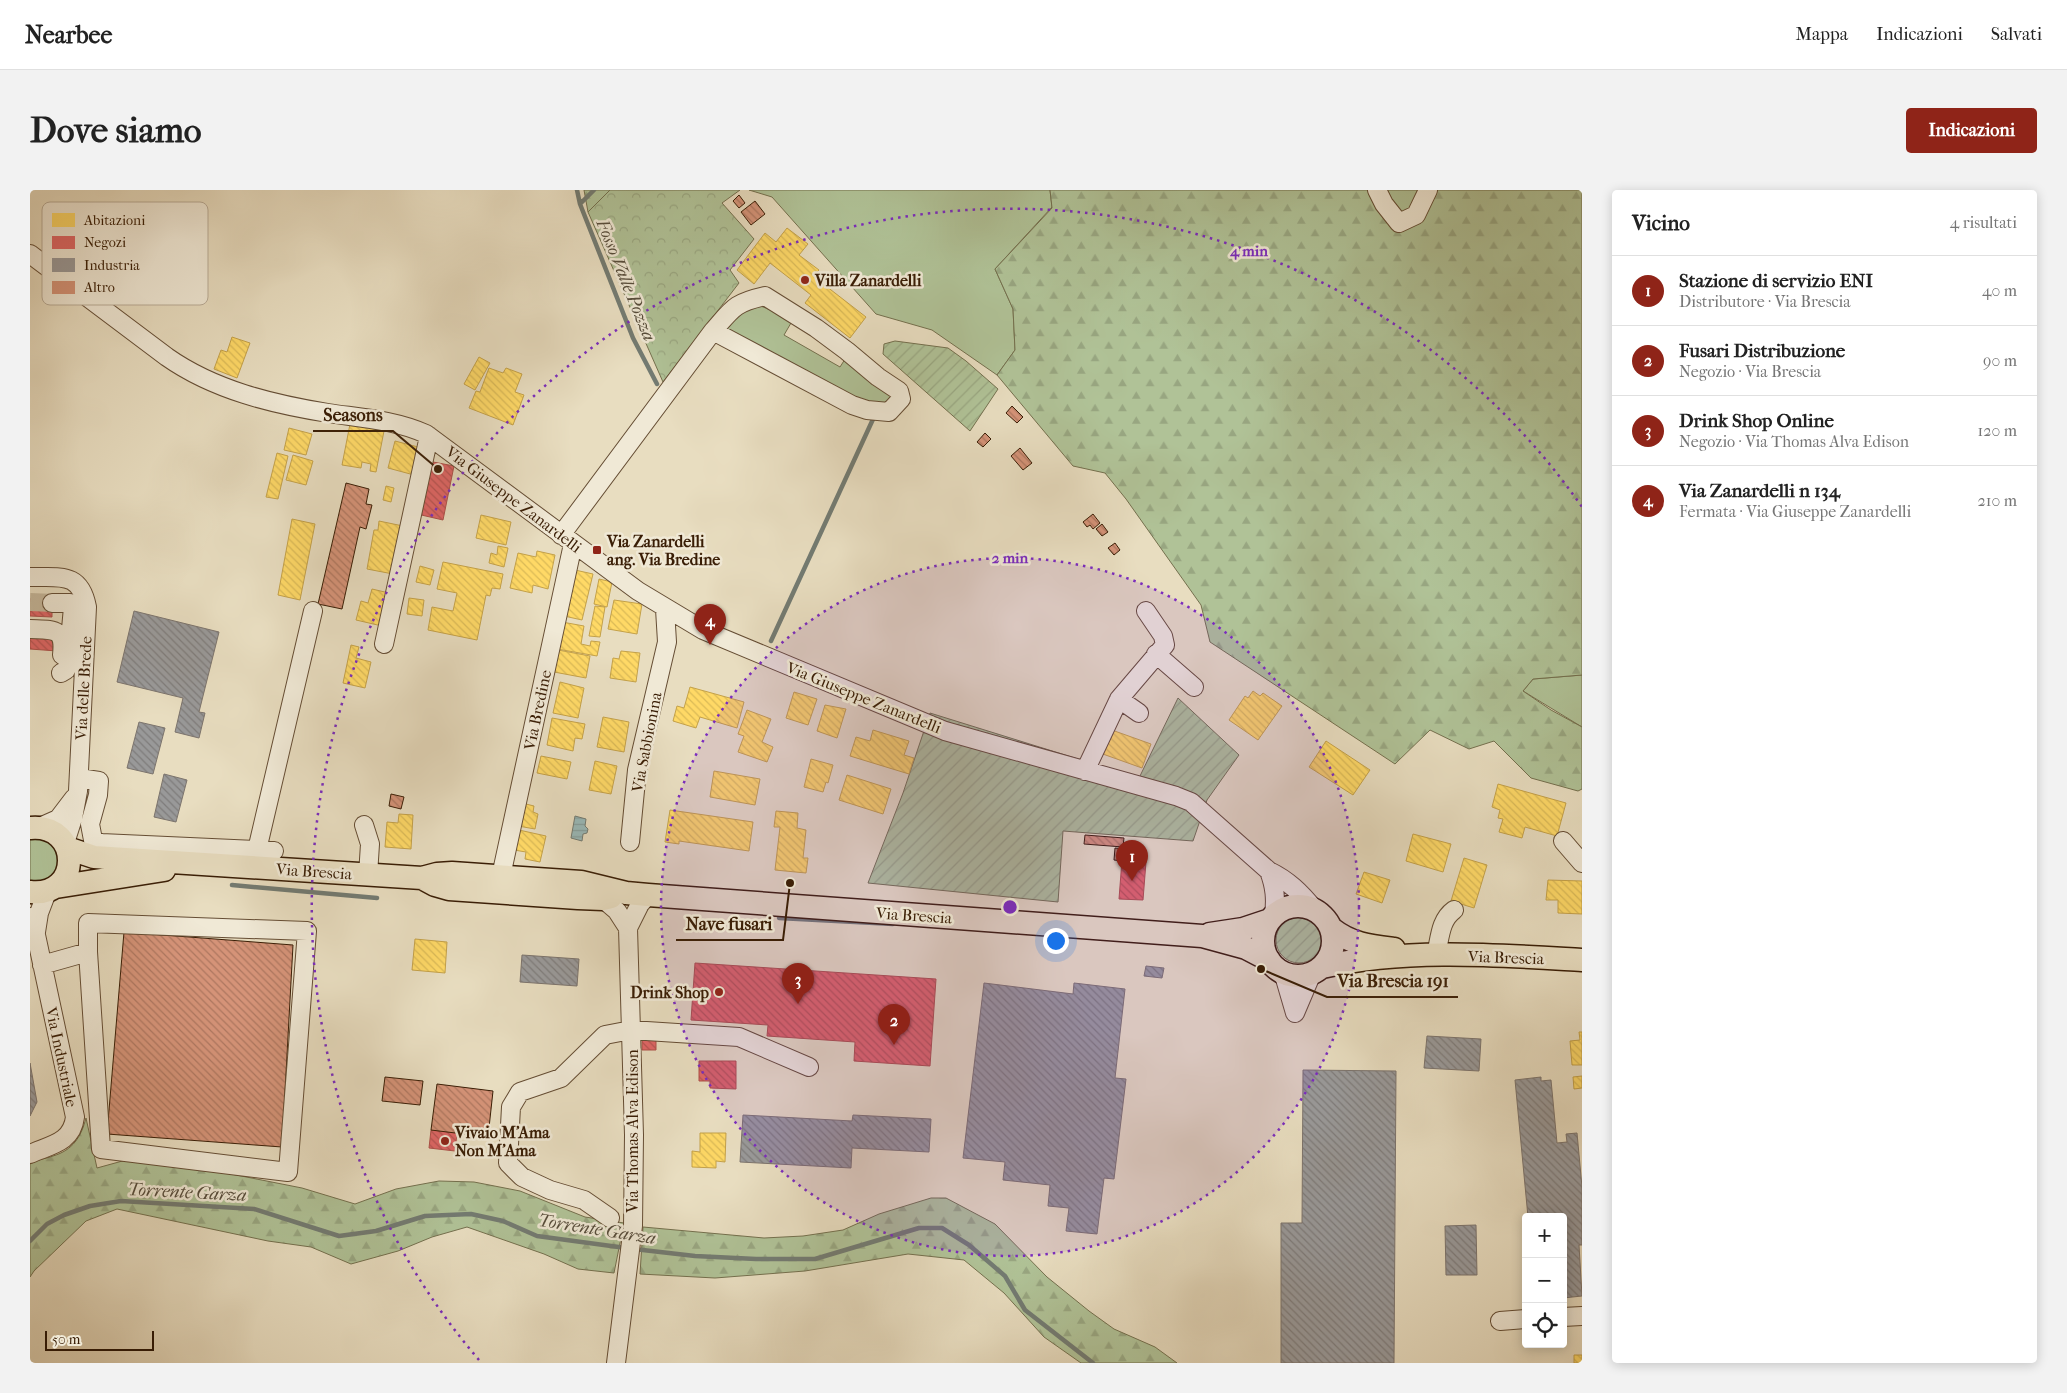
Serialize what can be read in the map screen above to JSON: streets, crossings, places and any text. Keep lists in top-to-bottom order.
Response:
{
  "streets": {
    "main road": ["Via Brescia"],
    "street": [
      "Via Giuseppe Zanardelli",
      "Via delle Brede",
      "Via Bredine",
      "Via Sabbionina",
      "Via Industriale",
      "Via Thomas Alva Edison"
    ]
  },
  "crossings": [
    ["Via Giuseppe Zanardelli", "Via Bredine"],
    ["Via Giuseppe Zanardelli", "Via Sabbionina"],
    ["Via Giuseppe Zanardelli", "Via Brescia"],
    ["Via delle Brede", "Via Brescia"],
    ["Via Bredine", "Via Brescia"],
    ["Via Brescia", "Via Industriale"],
    ["Via Brescia", "Via Thomas Alva Edison"]
  ],
  "water": ["Fosso Valle Pozza", "Torrente Garza"],
  "places": {
    "other": [
      "Villa Zanardelli",
      "Seasons",
      "Nave fusari",
      "Via Brescia 191",
      "Drink Shop",
      "Vivaio M'Ama Non M'Ama"
    ],
    "transit": ["Via Zanardelli ang. Via Bredine"]
  },
  "legend": [
    "Abitazioni",
    "Negozi",
    "Industria",
    "Altro"
  ],
  "scale_bar": "50 m",
  "page": {
    "header": "Nearbee",
    "nav": ["Mappa", "Indicazioni", "Salvati"],
    "buttons": "Indicazioni",
    "title": "Dove siamo",
    "heading": ["Vicino", "4 risultati"],
    "list": [
      {
        "mark": "1",
        "name": "Stazione di servizio ENI",
        "note": "Distributore · Via Brescia",
        "value": "40 m"
      },
      {
        "mark": "2",
        "name": "Fusari Distribuzione",
        "note": "Negozio · Via Brescia",
        "value": "90 m"
      },
      {
        "mark": "3",
        "name": "Drink Shop Online",
        "note": "Negozio · Via Thomas Alva Edison",
        "value": "120 m"
      },
      {
        "mark": "4",
        "name": "Via Zanardelli n 134",
        "note": "Fermata · Via Giuseppe Zanardelli",
        "value": "210 m"
      }
    ],
    "pins": [
      "4",
      "1",
      "3",
      "2"
    ],
    "map_buttons": ["+", "−"],
    "scale": "50 m"
  },
  "rings": ["4 min", "2 min"]
}
